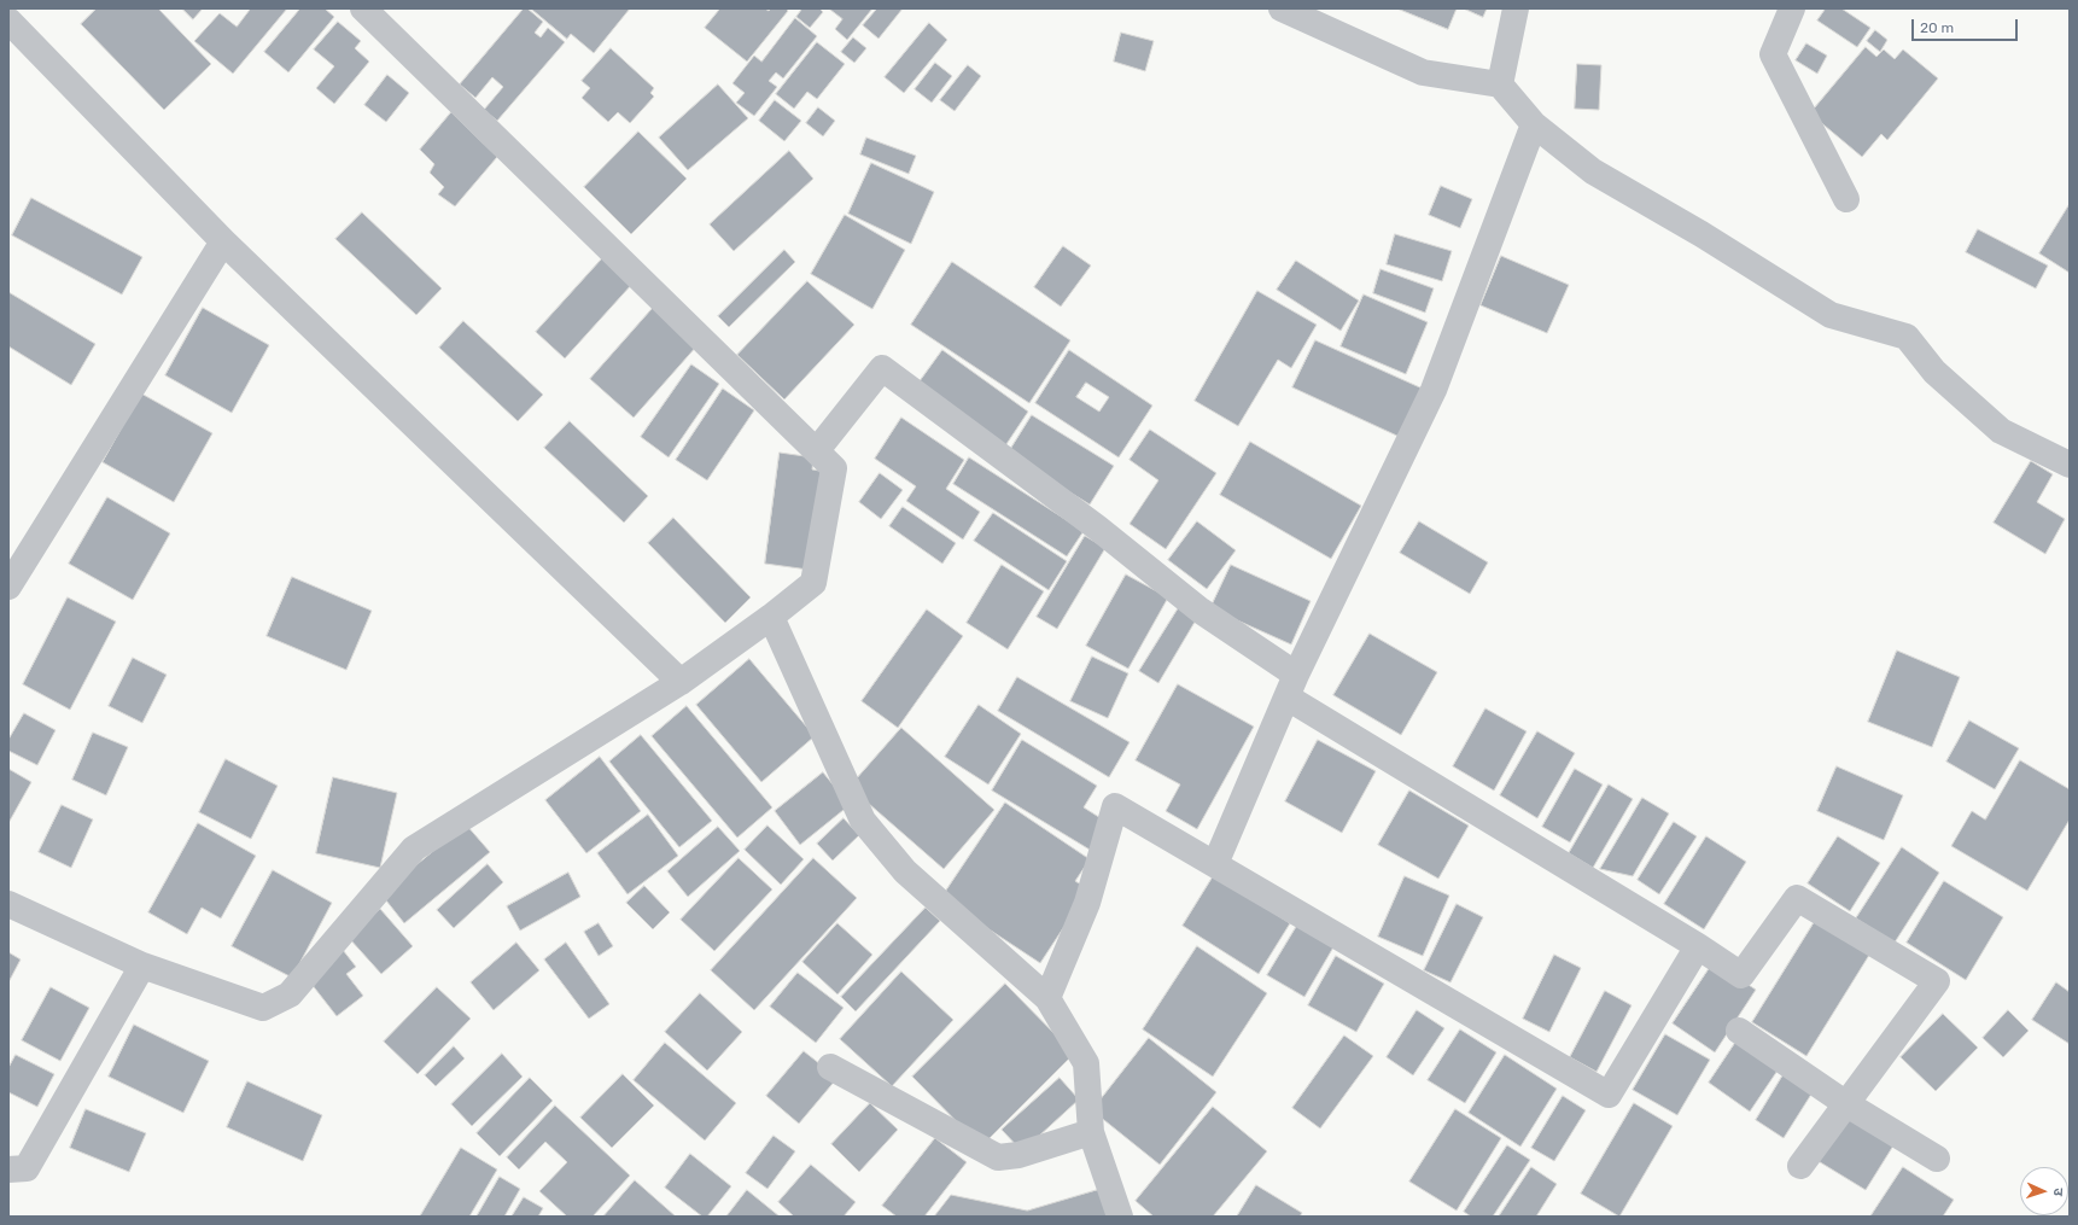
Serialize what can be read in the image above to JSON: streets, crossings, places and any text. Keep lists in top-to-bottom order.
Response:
{
  "scale_bar": "20 m",
  "north": "right"
}
